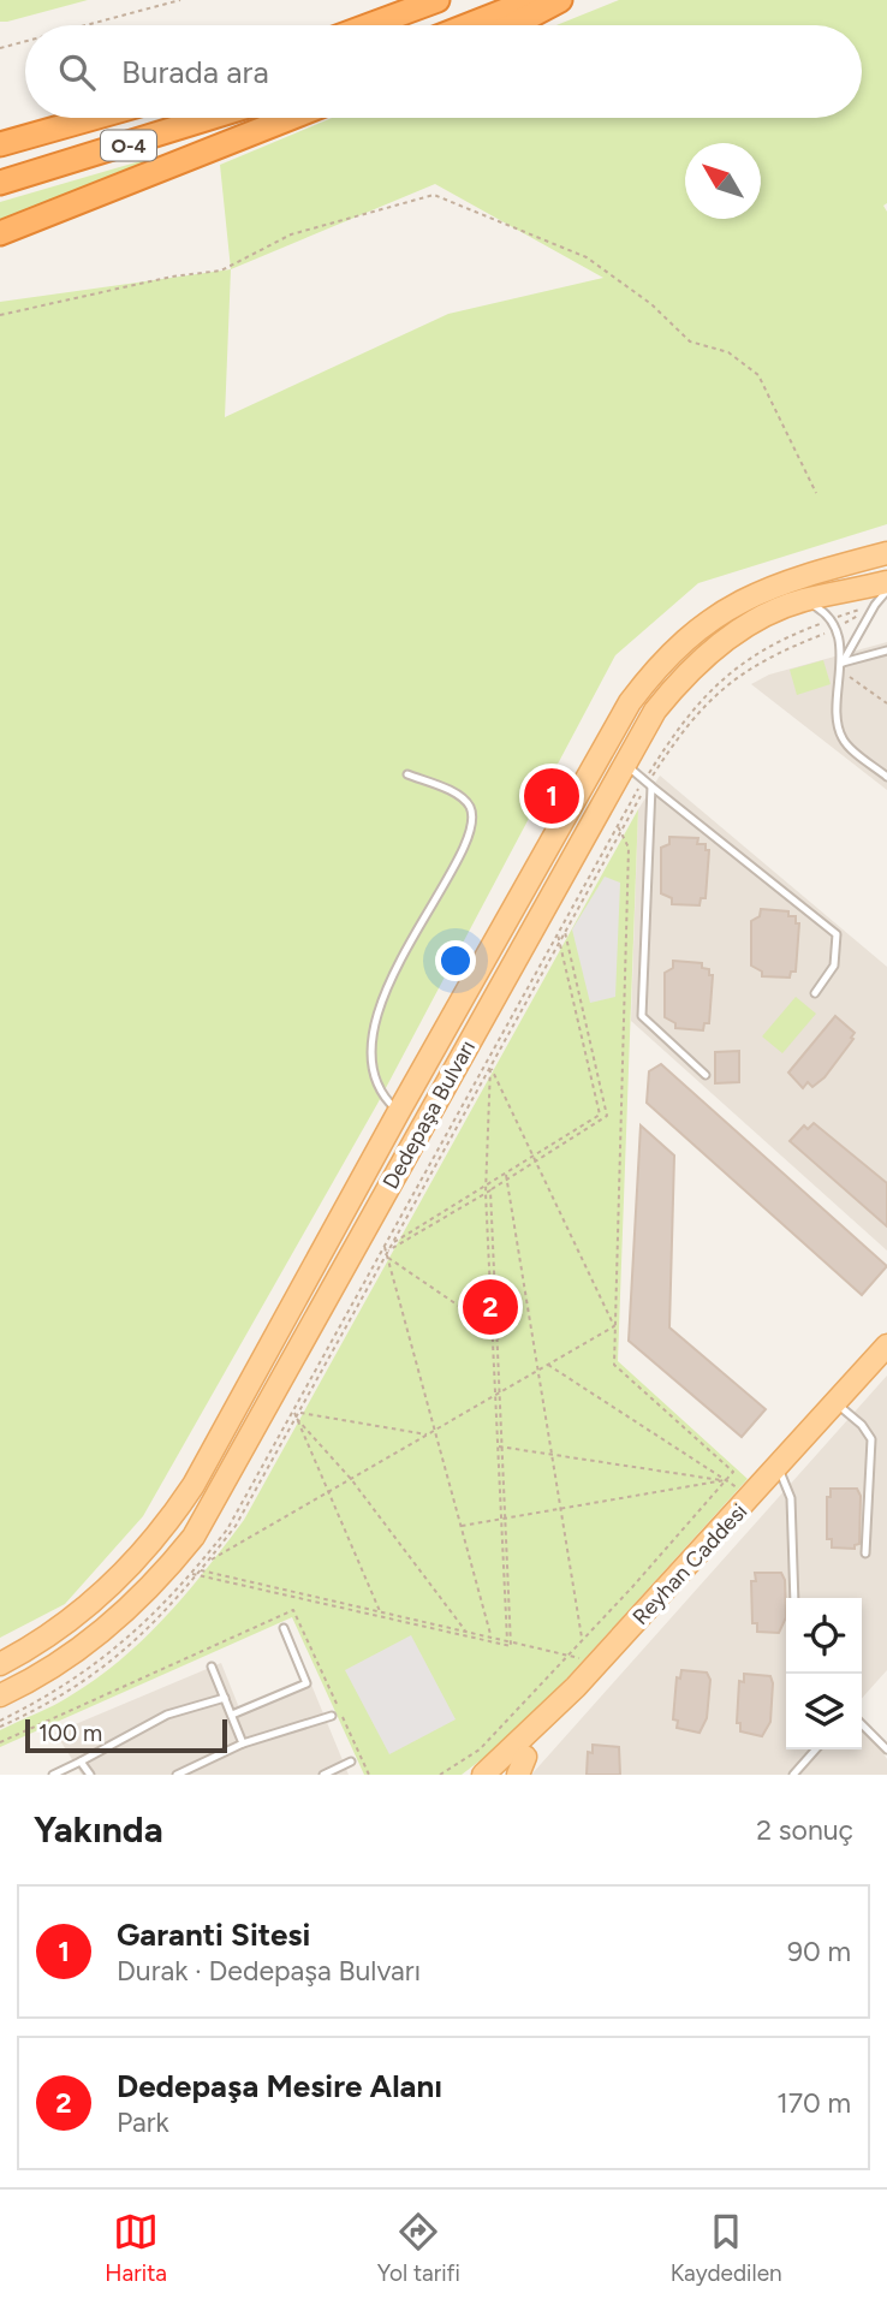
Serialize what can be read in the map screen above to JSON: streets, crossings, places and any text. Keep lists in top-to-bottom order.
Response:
{
  "streets": {
    "highway": ["O-4"],
    "main road": ["Dedepaşa Bulvarı", "Reyhan Caddesi"]
  },
  "scale_bar": "100 m",
  "north": "top left",
  "page": {
    "search": "Burada ara",
    "pins": ["1", "2"],
    "scale": "100 m",
    "heading": ["Yakında", "2 sonuç"],
    "list": [
      {
        "mark": "1",
        "name": "Garanti Sitesi",
        "note": "Durak · Dedepaşa Bulvarı",
        "value": "90 m"
      },
      {
        "mark": "2",
        "name": "Dedepaşa Mesire Alanı",
        "note": "Park",
        "value": "170 m"
      }
    ],
    "nav": ["Harita", "Yol tarifi", "Kaydedilen"]
  }
}
